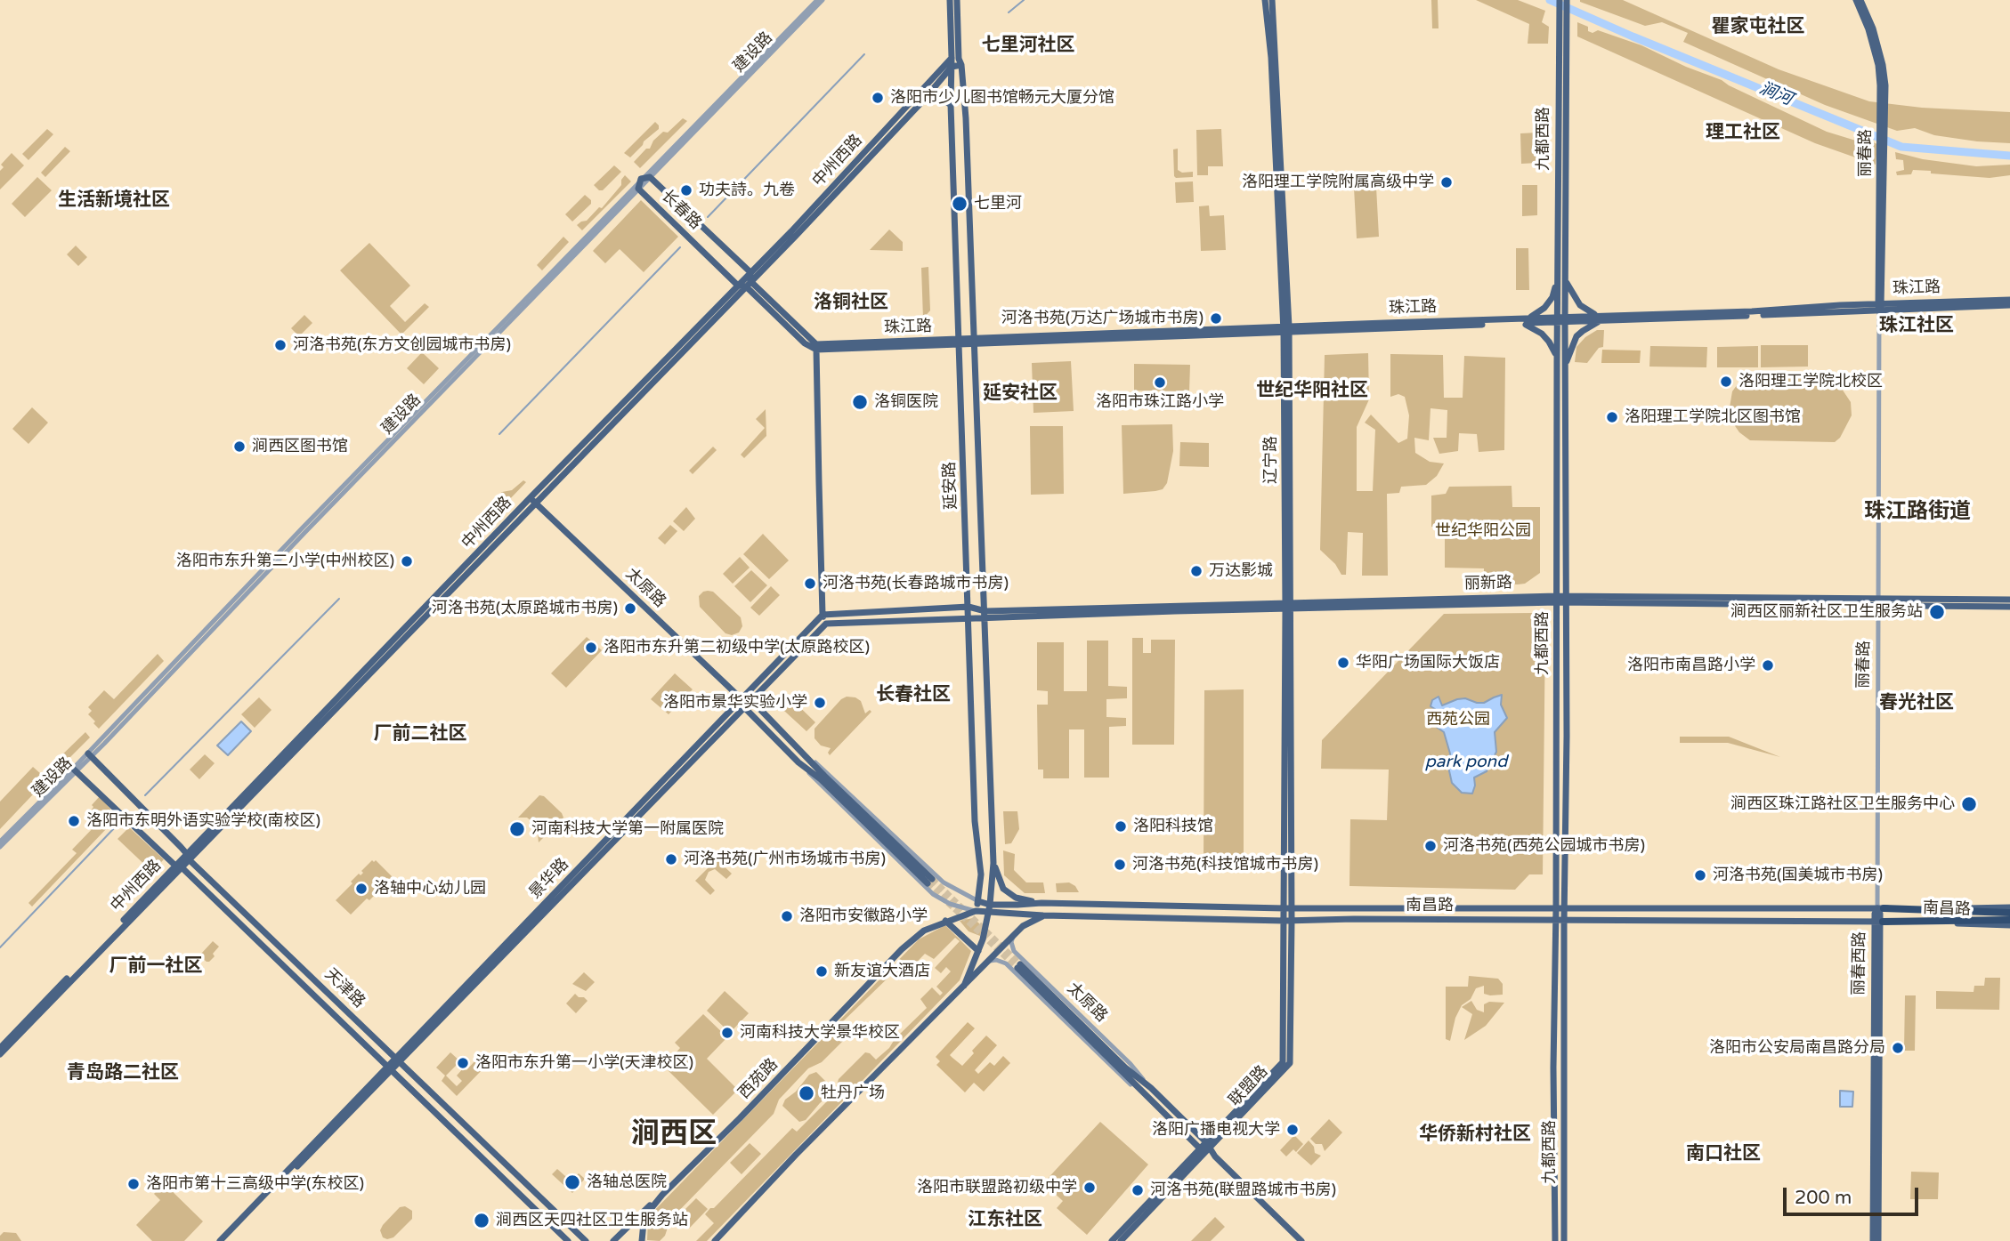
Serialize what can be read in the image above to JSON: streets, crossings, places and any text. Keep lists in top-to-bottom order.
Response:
{
  "streets": {
    "highway": ["南昌路"],
    "main road": [
      "九都西路",
      "丽春路",
      "中州西路",
      "长春路",
      "珠江路",
      "辽宁路",
      "延安路",
      "丽新路",
      "太原路",
      "景华路",
      "丽春西路",
      "天津路",
      "西苑路",
      "联盟路"
    ],
    "street": ["建设路"]
  },
  "crossings": [
    ["建设路", "长春路"],
    ["建设路", "天津路"],
    ["九都西路", "珠江路"],
    ["九都西路", "丽新路"],
    ["九都西路", "南昌路"],
    ["丽春路", "珠江路"],
    ["丽春路", "丽新路"],
    ["丽春路", "南昌路"],
    ["丽春路", "丽春西路"],
    ["中州西路", "长春路"],
    ["中州西路", "延安路"],
    ["中州西路", "太原路"],
    ["中州西路", "天津路"],
    ["珠江路", "辽宁路"],
    ["珠江路", "延安路"],
    ["辽宁路", "丽新路"],
    ["辽宁路", "南昌路"],
    ["辽宁路", "联盟路"],
    ["延安路", "丽新路"],
    ["延安路", "南昌路"],
    ["延安路", "西苑路"],
    ["太原路", "景华路"],
    ["太原路", "联盟路"],
    ["景华路", "天津路"],
    ["南昌路", "丽春西路"],
    ["南昌路", "西苑路"],
    ["南昌路", "联盟路"]
  ],
  "districts": [
    "瞿家屯社区",
    "七里河社区",
    "理工社区",
    "生活新境社区",
    "洛铜社区",
    "珠江社区",
    "世纪华阳社区",
    "延安社区",
    "珠江路街道",
    "长春社区",
    "春光社区",
    "厂前二社区",
    "厂前一社区",
    "青岛路二社区",
    "华侨新村社区",
    "涧西区",
    "南口社区",
    "江东社区"
  ],
  "water": ["涧河", "park pond"],
  "parks": ["世纪华阳公园", "西苑公园"],
  "places": [
    "洛阳市少儿图书馆畅元大厦分馆",
    "洛阳理工学院附属高级中学",
    "功夫詩。九卷",
    "七里河",
    "河洛书苑(万达广场城市书房)",
    "河洛书苑(东方文创园城市书房)",
    "洛阳理工学院北校区",
    "洛阳市珠江路小学",
    "洛铜医院",
    "洛阳理工学院北区图书馆",
    "涧西区图书馆",
    "洛阳市东升第二小学(中州校区)",
    "万达影城",
    "河洛书苑(长春路城市书房)",
    "河洛书苑(太原路城市书房)",
    "涧西区丽新社区卫生服务站",
    "洛阳市东升第二初级中学(太原路校区)",
    "华阳广场国际大饭店",
    "洛阳市南昌路小学",
    "洛阳市景华实验小学",
    "涧西区珠江路社区卫生服务中心",
    "洛阳市东明外语实验学校(南校区)",
    "洛阳科技馆",
    "河南科技大学第一附属医院",
    "河洛书苑(西苑公园城市书房)",
    "河洛书苑(广州市场城市书房)",
    "河洛书苑(科技馆城市书房)",
    "河洛书苑(国美城市书房)",
    "洛轴中心幼儿园",
    "洛阳市安徽路小学",
    "新友谊大酒店",
    "河南科技大学景华校区",
    "洛阳市公安局南昌路分局",
    "洛阳市东升第一小学(天津校区)",
    "牡丹广场",
    "洛阳广播电视大学",
    "洛轴总医院",
    "洛阳市第十三高级中学(东校区)",
    "洛阳市联盟路初级中学",
    "河洛书苑(联盟路城市书房)",
    "涧西区天四社区卫生服务站"
  ],
  "scale_bar": "200 m"
}
